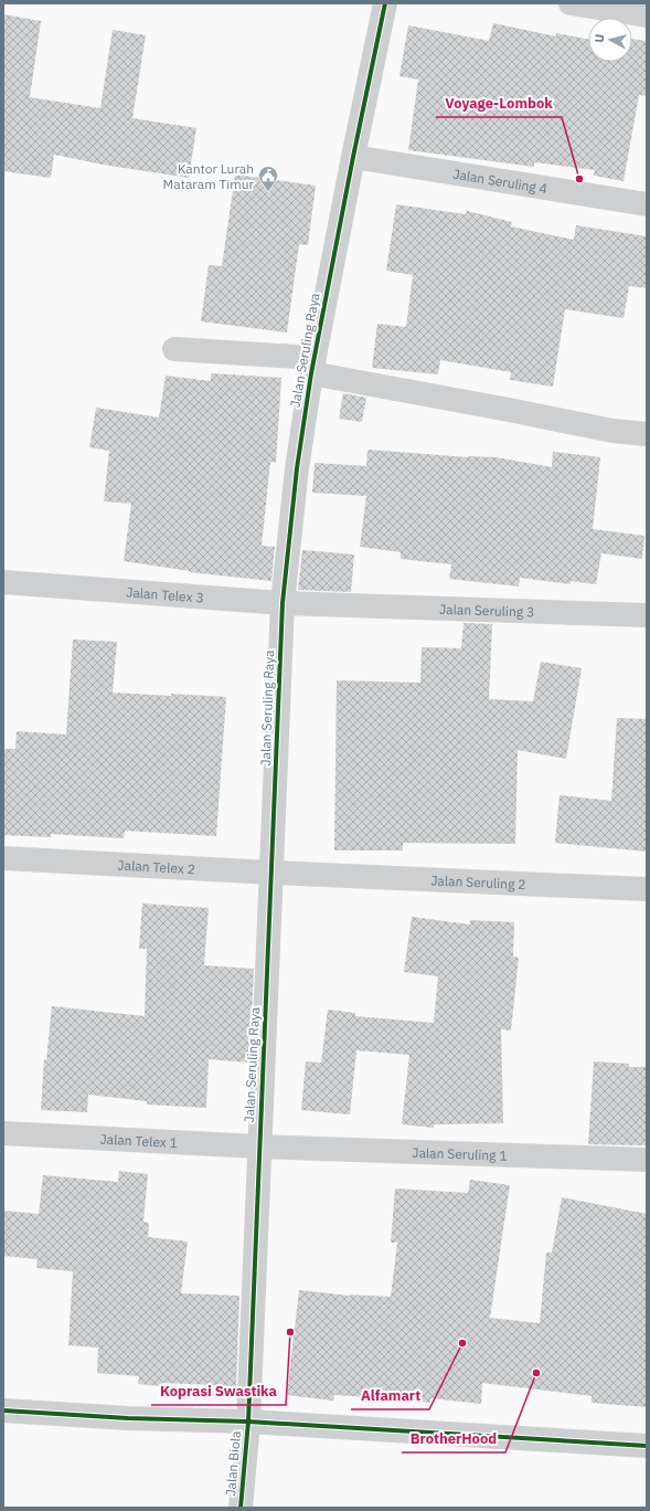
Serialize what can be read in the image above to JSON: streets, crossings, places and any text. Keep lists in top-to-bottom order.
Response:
{
  "streets": {
    "street": [
      "Jalan Seruling 4",
      "Jalan Seruling Raya",
      "Jalan Telex 3",
      "Jalan Seruling 3",
      "Jalan Telex 2",
      "Jalan Seruling 2",
      "Jalan Telex 1",
      "Jalan Seruling 1",
      "Jalan Biola"
    ]
  },
  "crossings": [
    ["Jalan Seruling 4", "Jalan Seruling Raya"],
    ["Jalan Seruling Raya", "Jalan Telex 3"],
    ["Jalan Seruling Raya", "Jalan Telex 2"],
    ["Jalan Seruling Raya", "Jalan Telex 1"],
    ["Jalan Seruling Raya", "Jalan Seruling 1"],
    ["Jalan Seruling Raya", "Jalan Biola"],
    ["Jalan Telex 3", "Jalan Seruling 3"],
    ["Jalan Telex 2", "Jalan Seruling 2"],
    ["Jalan Telex 1", "Jalan Seruling 1"]
  ],
  "places": {
    "other": [
      "Voyage-Lombok",
      "Koprasi Swastika",
      "Alfamart",
      "BrotherHood"
    ],
    "public building": ["Kantor Lurah Mataram Timur"]
  },
  "north": "left"
}
